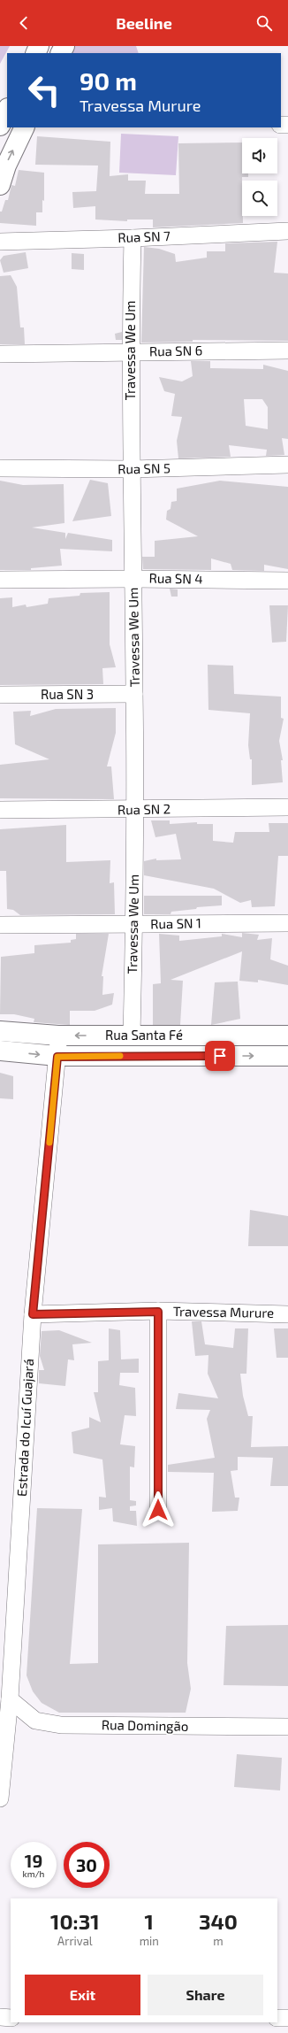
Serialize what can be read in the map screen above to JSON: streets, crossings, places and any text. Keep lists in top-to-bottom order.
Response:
{
  "streets": {
    "street": [
      "Rua SN 7",
      "Travessa We Um",
      "Rua SN 6",
      "Rua SN 5",
      "Rua SN 4",
      "Rua SN 3",
      "Rua SN 2",
      "Rua SN 1",
      "Rua Santa Fé",
      "Travessa Murure",
      "Estrada do Icuí Guajará",
      "Rua Domingão"
    ]
  },
  "crossings": [
    ["Rua SN 7", "Travessa We Um"],
    ["Travessa We Um", "Rua SN 6"],
    ["Travessa We Um", "Rua SN 5"],
    ["Travessa We Um", "Rua SN 4"],
    ["Travessa We Um", "Rua SN 3"],
    ["Travessa We Um", "Rua SN 2"],
    ["Travessa We Um", "Rua SN 1"],
    ["Travessa We Um", "Rua Santa Fé"],
    ["Rua Santa Fé", "Estrada do Icuí Guajará"],
    ["Travessa Murure", "Estrada do Icuí Guajará"],
    ["Estrada do Icuí Guajará", "Rua Domingão"]
  ],
  "page": {
    "header": "Beeline",
    "turn": ["90 m", "Travessa Murure"],
    "speed": "19 km/h",
    "limit": "30",
    "eta": [
      "10:31",
      "Arrival",
      "1",
      "min",
      "340",
      "m"
    ],
    "buttons": ["Exit", "Share"]
  }
}
